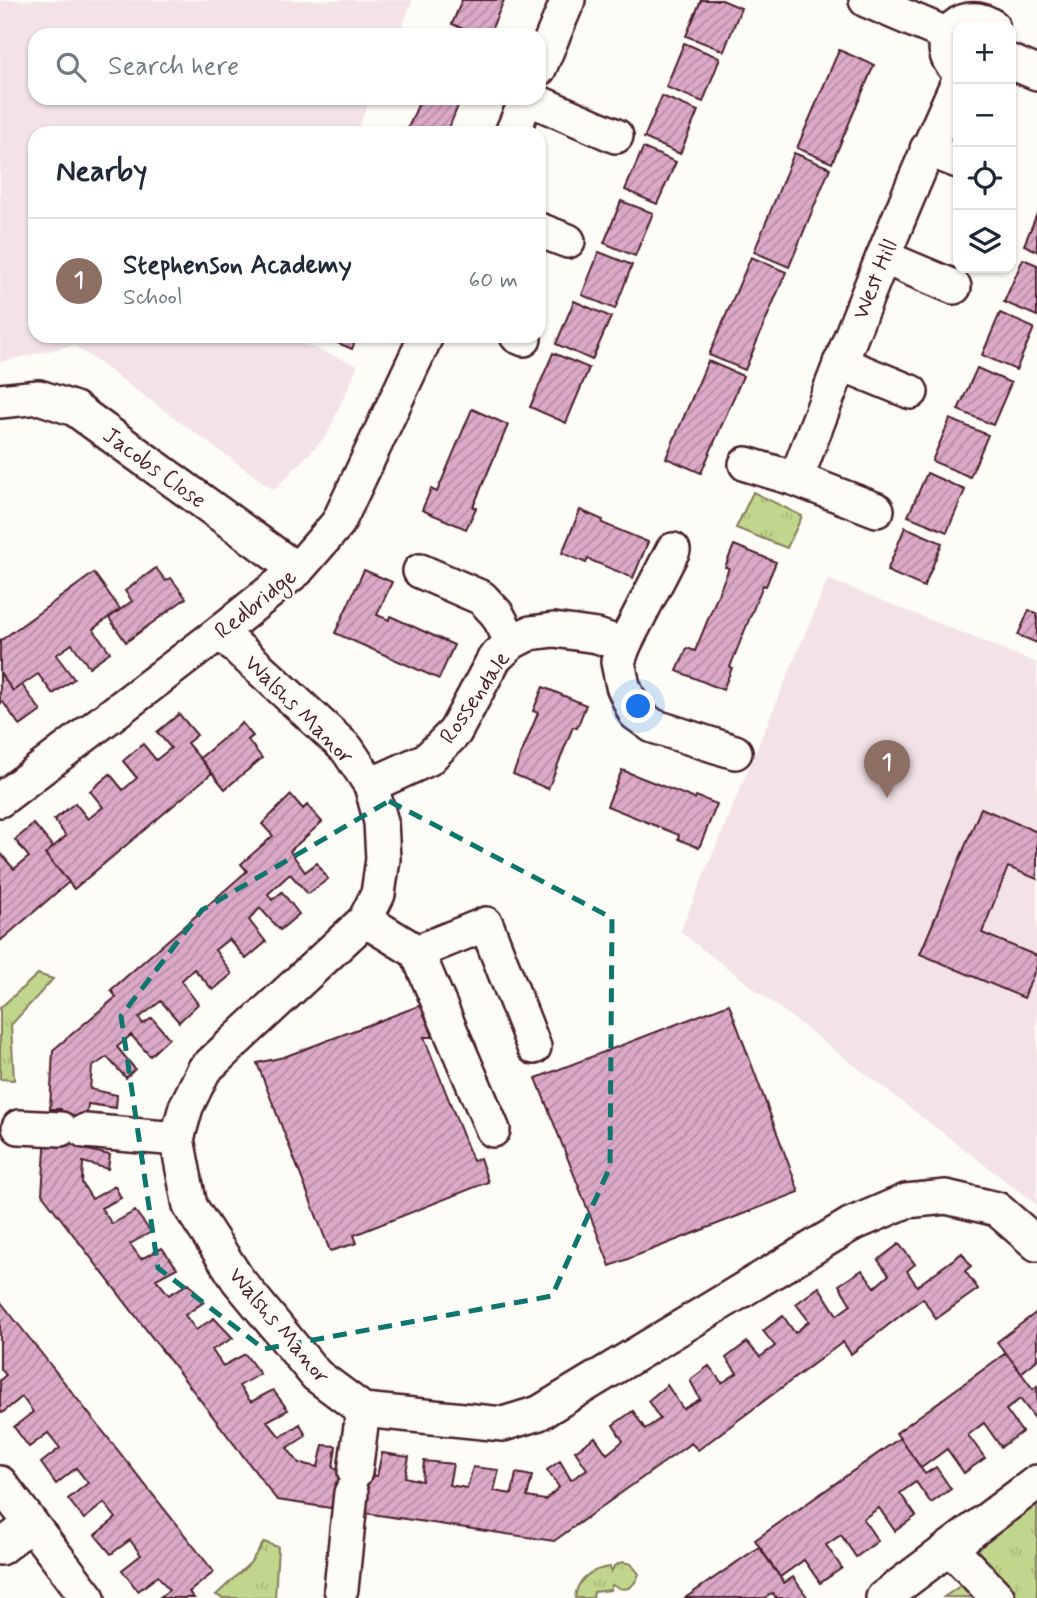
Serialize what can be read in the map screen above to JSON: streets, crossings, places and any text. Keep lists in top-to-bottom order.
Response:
{
  "streets": {
    "street": [
      "West Hill",
      "Jacobs Close",
      "Redbridge",
      "Rossendale",
      "Walshs Manor"
    ]
  },
  "crossings": [
    ["Jacobs Close", "Redbridge"],
    ["Redbridge", "Walshs Manor"],
    ["Rossendale", "Walshs Manor"]
  ],
  "page": {
    "map_buttons": ["+", "−"],
    "search": "Search here",
    "heading": "Nearby",
    "list": [
      {
        "mark": "1",
        "name": "Stephenson Academy",
        "note": "School",
        "value": "60 m"
      }
    ],
    "pins": "1"
  }
}
